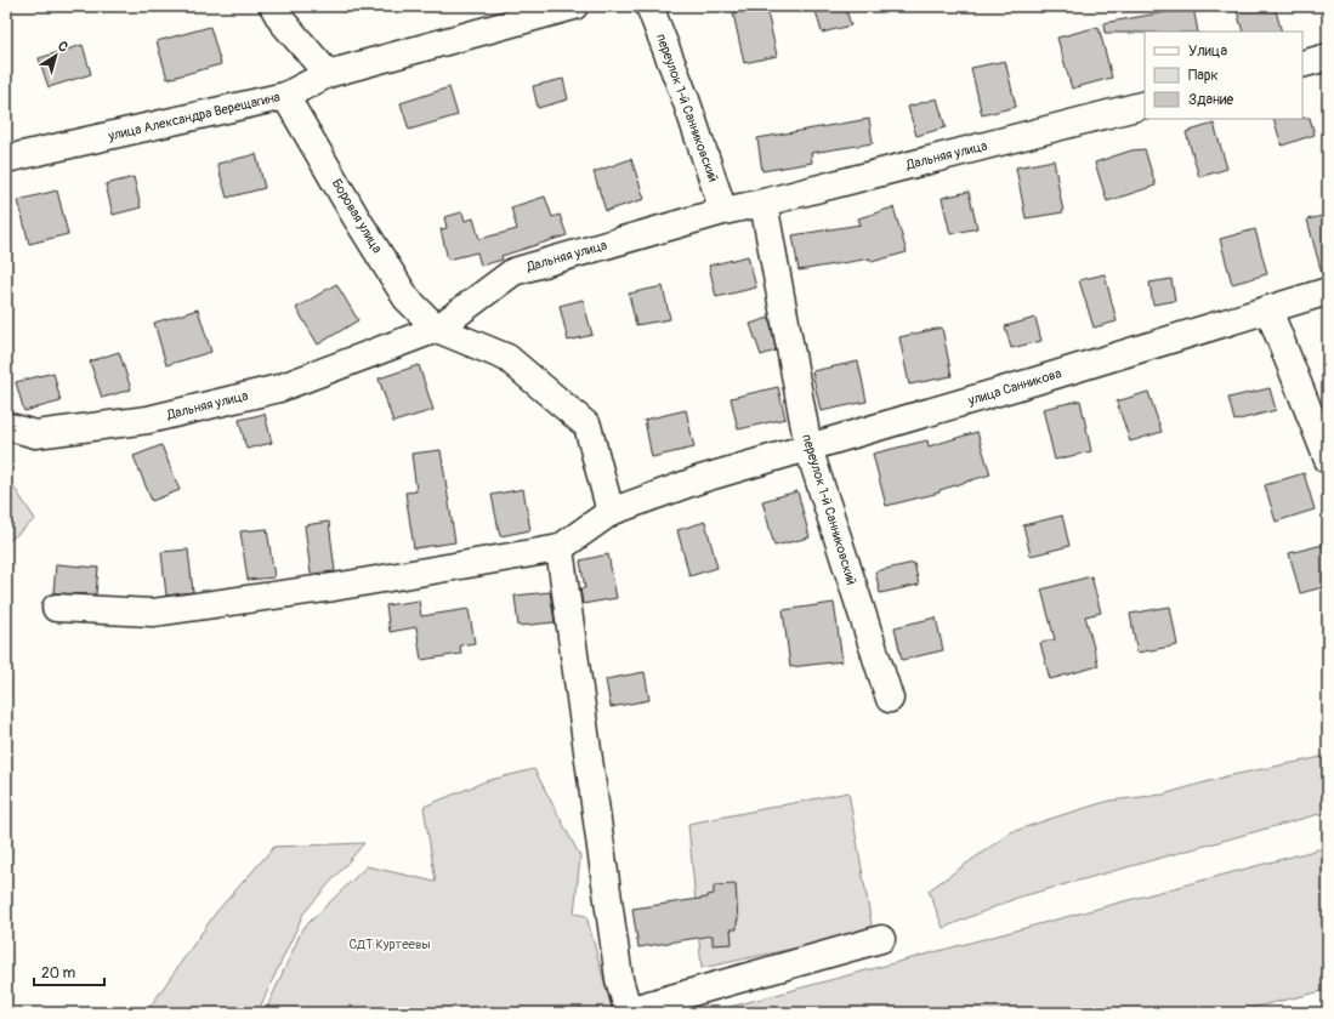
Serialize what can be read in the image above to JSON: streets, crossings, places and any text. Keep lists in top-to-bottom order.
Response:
{
  "streets": {
    "street": [
      "переулок 1-й Санниковский",
      "улица Александра Верещагина",
      "Дальняя улица",
      "Боровая улица",
      "улица Санникова"
    ]
  },
  "crossings": [
    ["переулок 1-й Санниковский", "Дальняя улица"],
    ["переулок 1-й Санниковский", "улица Санникова"],
    ["улица Александра Верещагина", "Боровая улица"],
    ["Дальняя улица", "Боровая улица"]
  ],
  "parks": ["СДТ Куртеевы"],
  "legend": ["Улица", "Парк", "Здание"],
  "scale_bar": "20 m",
  "north": "top right"
}
